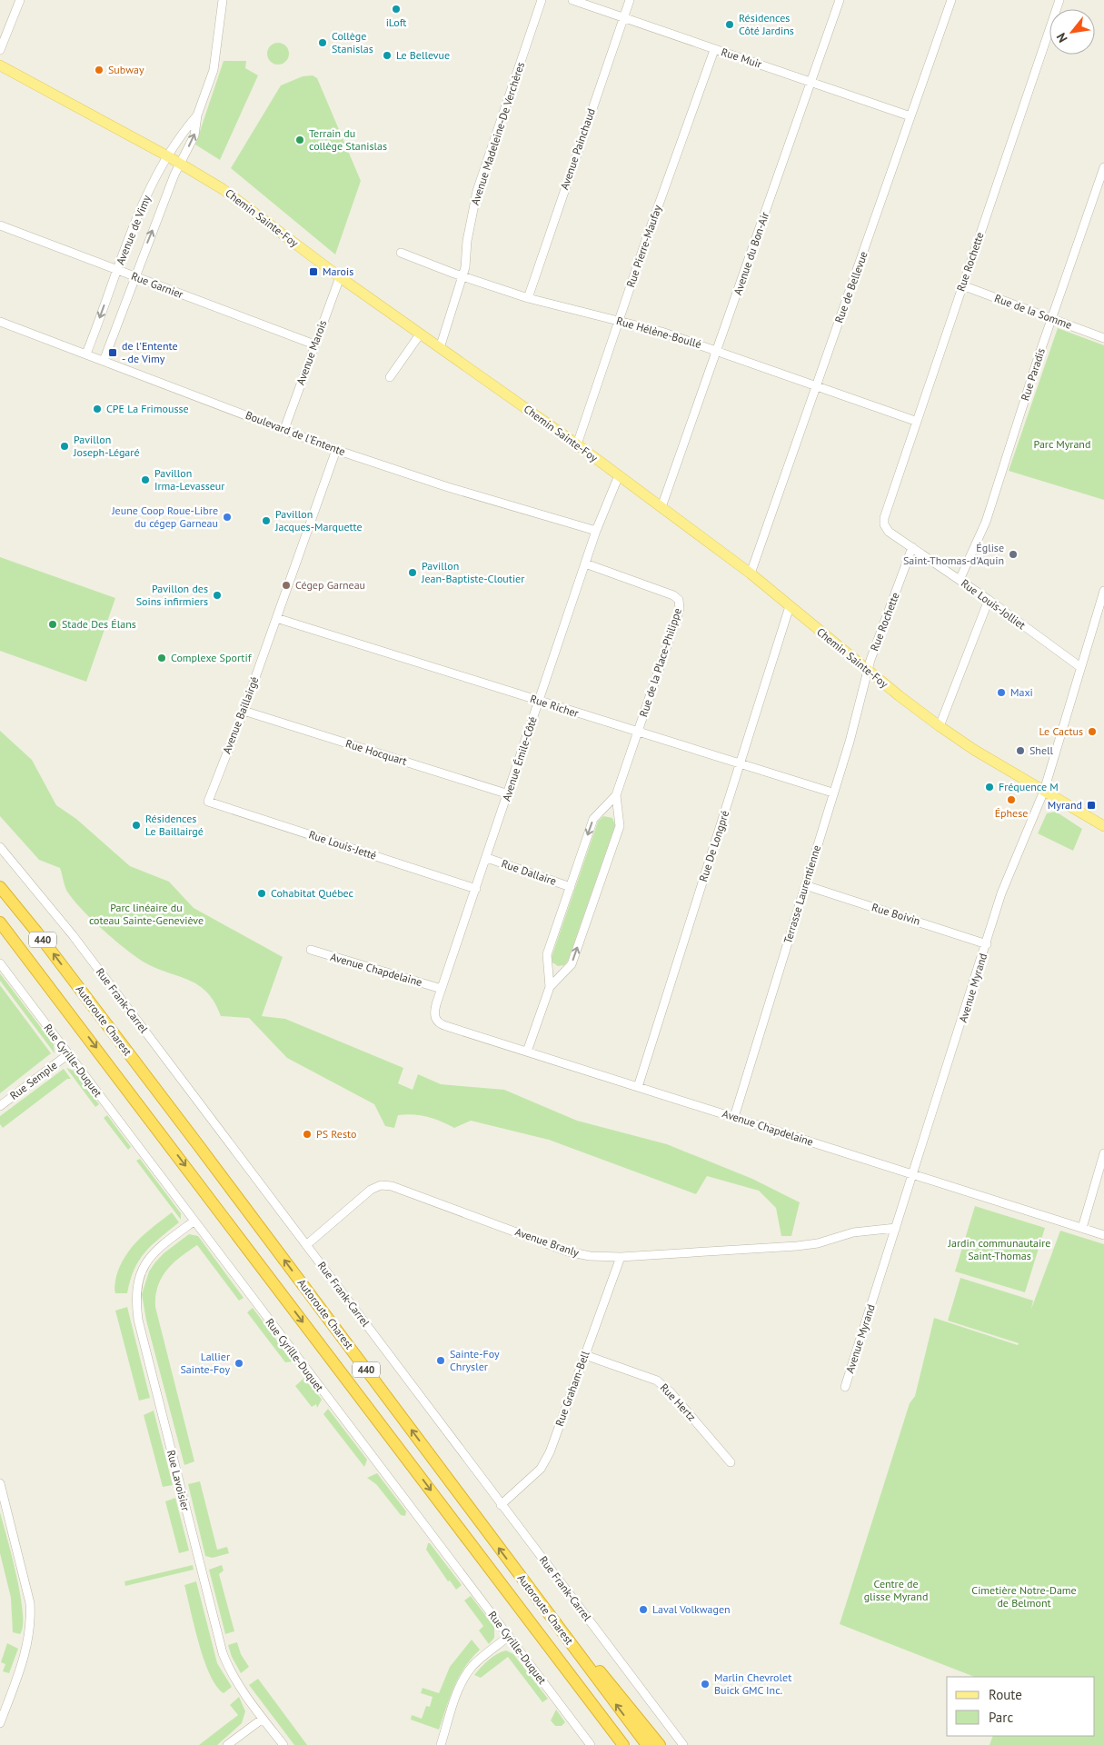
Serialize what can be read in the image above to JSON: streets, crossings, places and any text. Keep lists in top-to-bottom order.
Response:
{
  "streets": {
    "highway": ["440", "Autoroute Charest"],
    "main road": ["Chemin Sainte-Foy"],
    "street": [
      "Rue Muir",
      "Avenue Madeleine-De Verchères",
      "Avenue Painchaud",
      "Avenue de Vimy",
      "Rue Pierre-Maufay",
      "Avenue du Bon-Air",
      "Rue Rochette",
      "Rue Garnier",
      "Rue de Bellevue",
      "Rue de la Somme",
      "Rue Hélène-Boullé",
      "Avenue Marois",
      "Rue Paradis",
      "Boulevard de l'Entente",
      "Rue Louis-Jolliet",
      "Rue de la Place-Philippe",
      "Rue Richer",
      "Avenue Baillairgé",
      "Rue Hocquart",
      "Avenue Émile-Côté",
      "Rue Louis-Jetté",
      "Rue De Longpré",
      "Rue Dallaire",
      "Terrasse Laurentienne",
      "Rue Boivin",
      "Avenue Chapdelaine",
      "Avenue Myrand",
      "Rue Frank-Carrel",
      "Rue Cyrille-Duquet",
      "Rue Semple",
      "Avenue Branly",
      "Rue Graham-Bell",
      "Rue Hertz",
      "Rue Lavoisier"
    ]
  },
  "crossings": [
    ["Rue Muir", "Avenue Painchaud"],
    ["Rue Muir", "Rue Pierre-Maufay"],
    ["Rue Muir", "Avenue du Bon-Air"],
    ["Rue Muir", "Rue de Bellevue"],
    ["Avenue Madeleine-De Verchères", "Chemin Sainte-Foy"],
    ["Avenue Madeleine-De Verchères", "Rue Hélène-Boullé"],
    ["Avenue Painchaud", "Rue Hélène-Boullé"],
    ["Chemin Sainte-Foy", "Avenue de Vimy"],
    ["Chemin Sainte-Foy", "Rue Pierre-Maufay"],
    ["Chemin Sainte-Foy", "Avenue du Bon-Air"],
    ["Chemin Sainte-Foy", "Rue Rochette"],
    ["Chemin Sainte-Foy", "Rue de Bellevue"],
    ["Chemin Sainte-Foy", "Avenue Marois"],
    ["Chemin Sainte-Foy", "Avenue Émile-Côté"],
    ["Chemin Sainte-Foy", "Rue De Longpré"],
    ["Chemin Sainte-Foy", "Terrasse Laurentienne"],
    ["Chemin Sainte-Foy", "Avenue Myrand"],
    ["Avenue de Vimy", "Rue Garnier"],
    ["Avenue de Vimy", "Boulevard de l'Entente"],
    ["Rue Pierre-Maufay", "Rue Hélène-Boullé"],
    ["Avenue du Bon-Air", "Rue Hélène-Boullé"],
    ["Rue Rochette", "Rue de la Somme"],
    ["Rue Rochette", "Rue Hélène-Boullé"],
    ["Rue Rochette", "Rue Louis-Jolliet"],
    ["Rue Rochette", "Terrasse Laurentienne"],
    ["Rue Garnier", "Avenue Marois"],
    ["Rue de Bellevue", "Rue Hélène-Boullé"],
    ["Rue de la Somme", "Rue Paradis"],
    ["Avenue Marois", "Boulevard de l'Entente"],
    ["Rue Paradis", "Rue Louis-Jolliet"],
    ["Boulevard de l'Entente", "Avenue Baillairgé"],
    ["Boulevard de l'Entente", "Avenue Émile-Côté"],
    ["Rue Louis-Jolliet", "Avenue Myrand"],
    ["Rue de la Place-Philippe", "Rue Richer"],
    ["Rue de la Place-Philippe", "Avenue Émile-Côté"],
    ["Rue de la Place-Philippe", "Rue Dallaire"],
    ["Rue de la Place-Philippe", "Avenue Chapdelaine"],
    ["Rue Richer", "Avenue Baillairgé"],
    ["Rue Richer", "Avenue Émile-Côté"],
    ["Rue Richer", "Rue De Longpré"],
    ["Rue Richer", "Terrasse Laurentienne"],
    ["Avenue Baillairgé", "Rue Hocquart"],
    ["Avenue Baillairgé", "Rue Louis-Jetté"],
    ["Rue Hocquart", "Avenue Émile-Côté"],
    ["Avenue Émile-Côté", "Rue Louis-Jetté"],
    ["Avenue Émile-Côté", "Rue Dallaire"],
    ["Avenue Émile-Côté", "Avenue Chapdelaine"],
    ["Rue De Longpré", "Avenue Chapdelaine"],
    ["Terrasse Laurentienne", "Rue Boivin"],
    ["Terrasse Laurentienne", "Avenue Chapdelaine"],
    ["Rue Boivin", "Avenue Myrand"],
    ["Avenue Chapdelaine", "Avenue Myrand"],
    ["Avenue Myrand", "Avenue Branly"],
    ["Rue Frank-Carrel", "Avenue Branly"],
    ["Rue Frank-Carrel", "Rue Graham-Bell"],
    ["Rue Cyrille-Duquet", "Rue Semple"],
    ["Rue Cyrille-Duquet", "Rue Lavoisier"],
    ["Avenue Branly", "Rue Graham-Bell"],
    ["Rue Graham-Bell", "Rue Hertz"]
  ],
  "parks": [
    "Parc Myrand",
    "Parc linéaire du coteau Sainte-Geneviève",
    "Jardin communautaire Saint-Thomas",
    "Centre de glisse Myrand",
    "Cimetière Notre-Dame de Belmont"
  ],
  "places": {
    "other": [
      "iLoft",
      "Résidences Côté Jardins",
      "Collège Stanislas",
      "Le Bellevue",
      "Subway",
      "Terrain du collège Stanislas",
      "CPE La Frimousse",
      "Pavillon Joseph-Légaré",
      "Pavillon Irma-Levasseur",
      "Jeune Coop Roue-Libre du cégep Garneau",
      "Pavillon Jacques-Marquette",
      "Église Saint-Thomas-d'Aquin",
      "Pavillon Jean-Baptiste-Cloutier",
      "Cégep Garneau",
      "Pavillon des Soins infirmiers",
      "Stade Des Élans",
      "Complexe Sportif",
      "Maxi",
      "Le Cactus",
      "Shell",
      "Fréquence M",
      "Éphese",
      "Résidences Le Baillairgé",
      "Cohabitat Québec",
      "PS Resto",
      "Sainte-Foy Chrysler",
      "Lallier Sainte-Foy",
      "Laval Volkwagen",
      "Marlin Chevrolet Buick GMC Inc."
    ],
    "transit": ["Marois", "de l'Entente - de Vimy", "Myrand"]
  },
  "legend": ["Route", "Parc"],
  "north": "bottom left"
}
